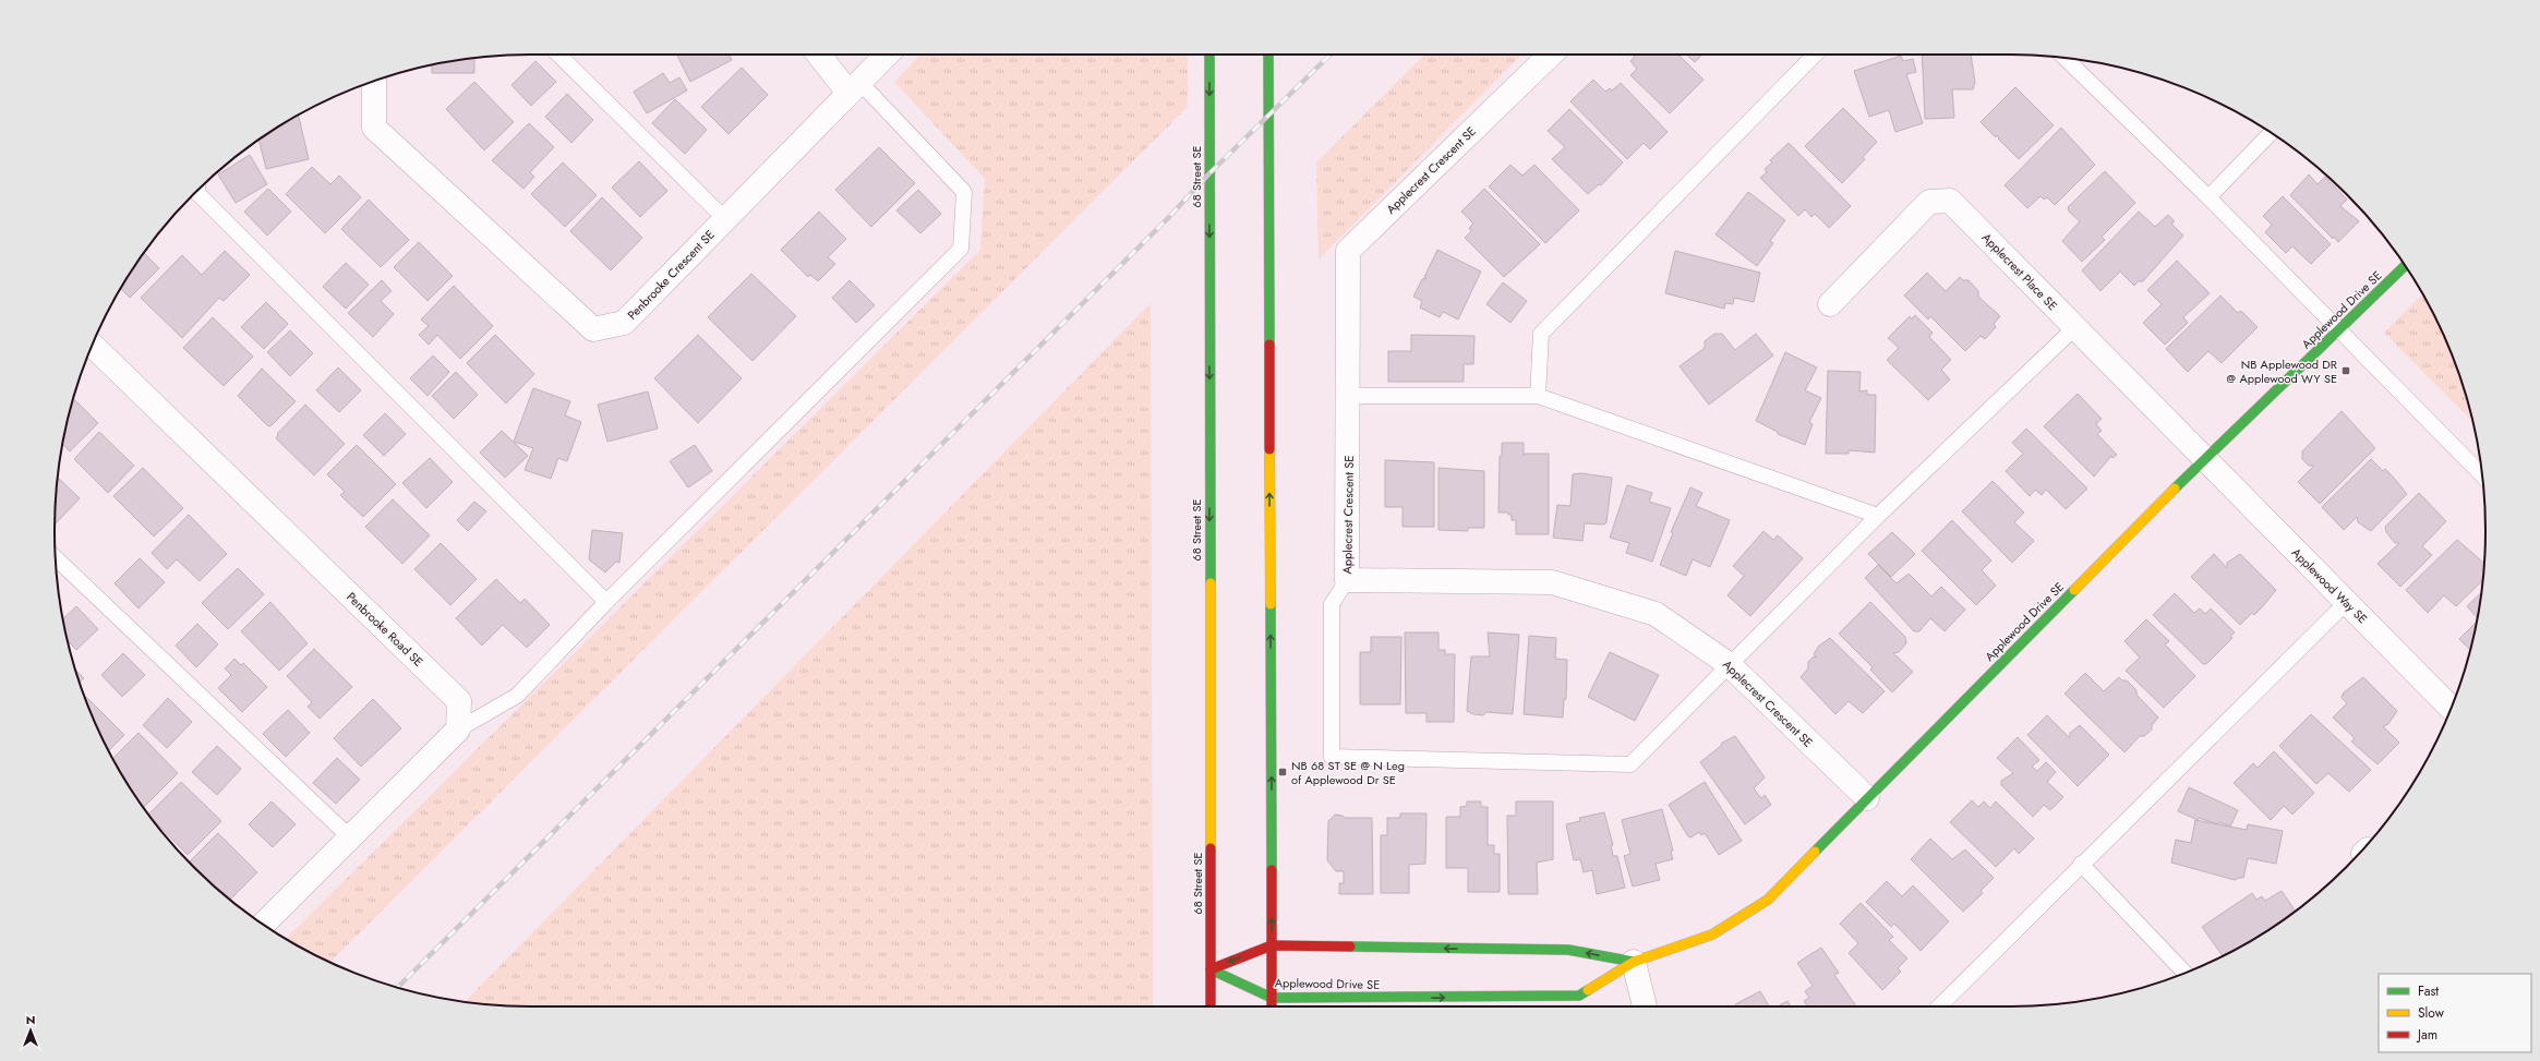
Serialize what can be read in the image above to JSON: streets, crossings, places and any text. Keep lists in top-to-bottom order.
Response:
{
  "streets": {
    "main road": ["68 Street SE", "Applewood Drive SE"],
    "street": [
      "Applecrest Crescent SE",
      "Applecrest Place SE",
      "Penbrooke Crescent SE",
      "Applewood Way SE",
      "Penbrooke Road SE"
    ]
  },
  "crossings": [
    ["Applecrest Crescent SE", "Applewood Drive SE"],
    ["68 Street SE", "Applewood Drive SE"],
    ["Applecrest Place SE", "Applewood Drive SE"],
    ["Applecrest Place SE", "Applewood Way SE"],
    ["Applewood Drive SE", "Applewood Way SE"]
  ],
  "places": {
    "transit": ["NB Applewood DR @ Applewood WY SE", "NB 68 ST SE @ N Leg of Applewood Dr SE"]
  },
  "legend": ["Fast", "Slow", "Jam"],
  "north": "top"
}
